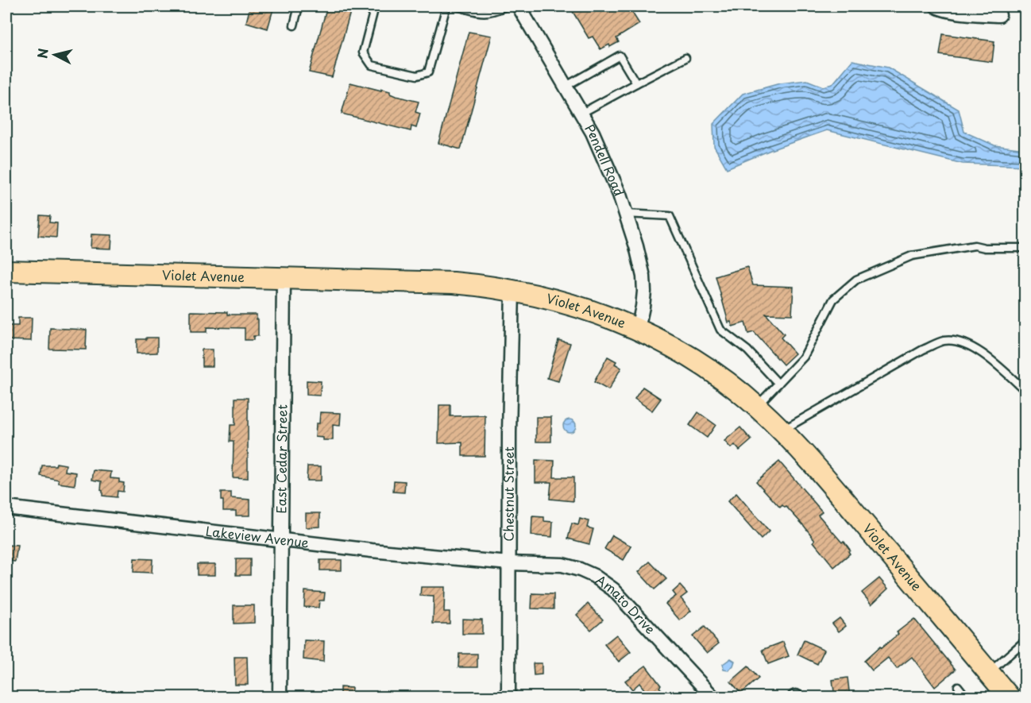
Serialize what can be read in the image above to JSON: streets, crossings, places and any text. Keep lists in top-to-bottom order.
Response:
{
  "streets": {
    "main road": ["Violet Avenue"],
    "street": [
      "Pendell Road",
      "East Cedar Street",
      "Chestnut Street",
      "Lakeview Avenue",
      "Amato Drive"
    ]
  },
  "crossings": [
    ["Pendell Road", "Violet Avenue"],
    ["Violet Avenue", "East Cedar Street"],
    ["Violet Avenue", "Chestnut Street"],
    ["East Cedar Street", "Lakeview Avenue"],
    ["Chestnut Street", "Lakeview Avenue"],
    ["Chestnut Street", "Amato Drive"],
    ["Lakeview Avenue", "Amato Drive"]
  ],
  "north": "left"
}
